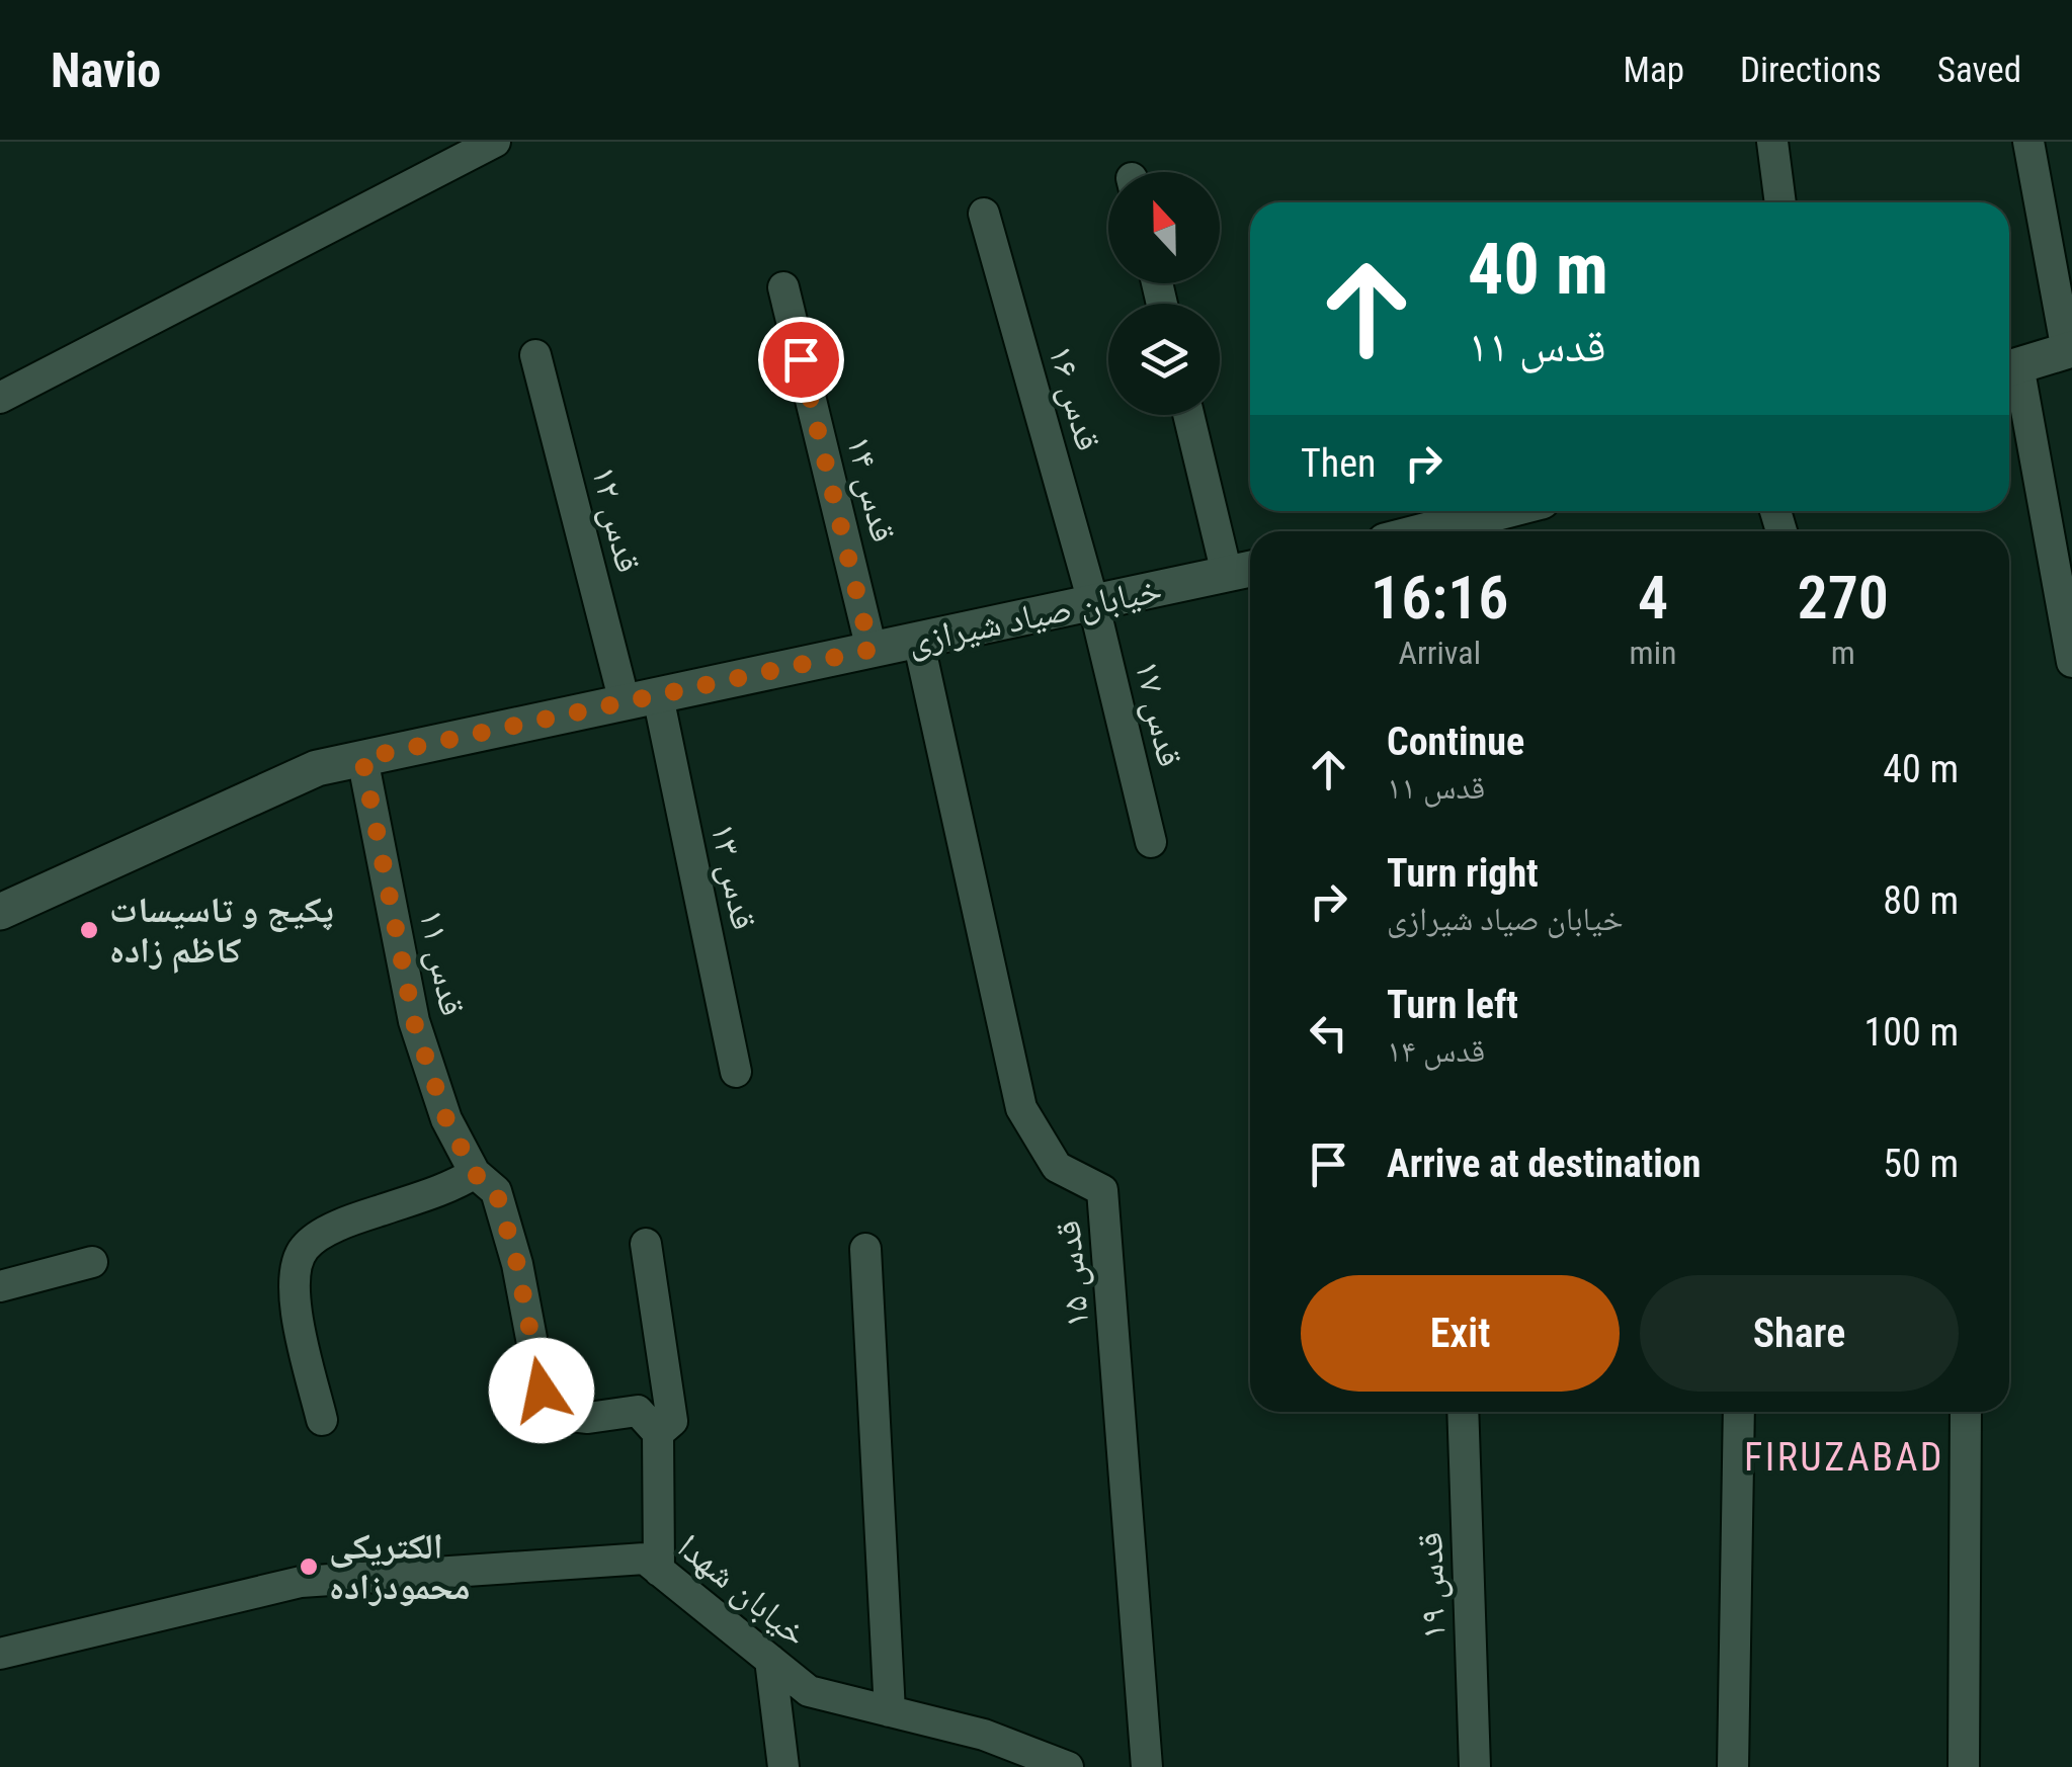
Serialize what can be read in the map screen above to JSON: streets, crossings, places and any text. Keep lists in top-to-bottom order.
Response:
{
  "streets": {
    "street": [
      "قدس ۱۶",
      "قدس ۱۴",
      "قدس ۱۲",
      "خیابان صیاد شیرازی",
      "قدس ۱۷",
      "قدس ۱۳",
      "قدس ۱۱",
      "قدس ۱۵",
      "قدس ۱۹",
      "خیابان شهدا"
    ]
  },
  "crossings": [
    ["قدس ۱۶", "خیابان صیاد شیرازی"],
    ["قدس ۱۶", "قدس ۱۷"],
    ["قدس ۱۴", "خیابان صیاد شیرازی"],
    ["قدس ۱۲", "خیابان صیاد شیرازی"],
    ["قدس ۱۲", "قدس ۱۳"],
    ["خیابان صیاد شیرازی", "قدس ۱۷"],
    ["خیابان صیاد شیرازی", "قدس ۱۳"],
    ["خیابان صیاد شیرازی", "قدس ۱۱"],
    ["خیابان صیاد شیرازی", "قدس ۱۵"]
  ],
  "districts": ["FIRUZABAD"],
  "places": ["پکیج و تاسیسات کاظم زاده", "الکتریکی محمودزاده"],
  "north": "top",
  "page": {
    "header": "Navio",
    "nav": ["Map", "Directions", "Saved"],
    "turn": ["40 m", "قدس ۱۱"],
    "then": "Then",
    "eta": [
      "16:16",
      "Arrival",
      "4",
      "min",
      "270",
      "m"
    ],
    "list": [
      {
        "name": "Continue",
        "note": "قدس ۱۱",
        "value": "40 m"
      },
      {
        "name": "Turn right",
        "note": "خیابان صیاد شیرازی",
        "value": "80 m"
      },
      {
        "name": "Turn left",
        "note": "قدس ۱۴",
        "value": "100 m"
      },
      {
        "name": "Arrive at destination",
        "value": "50 m"
      }
    ],
    "buttons": ["Exit", "Share"]
  }
}
